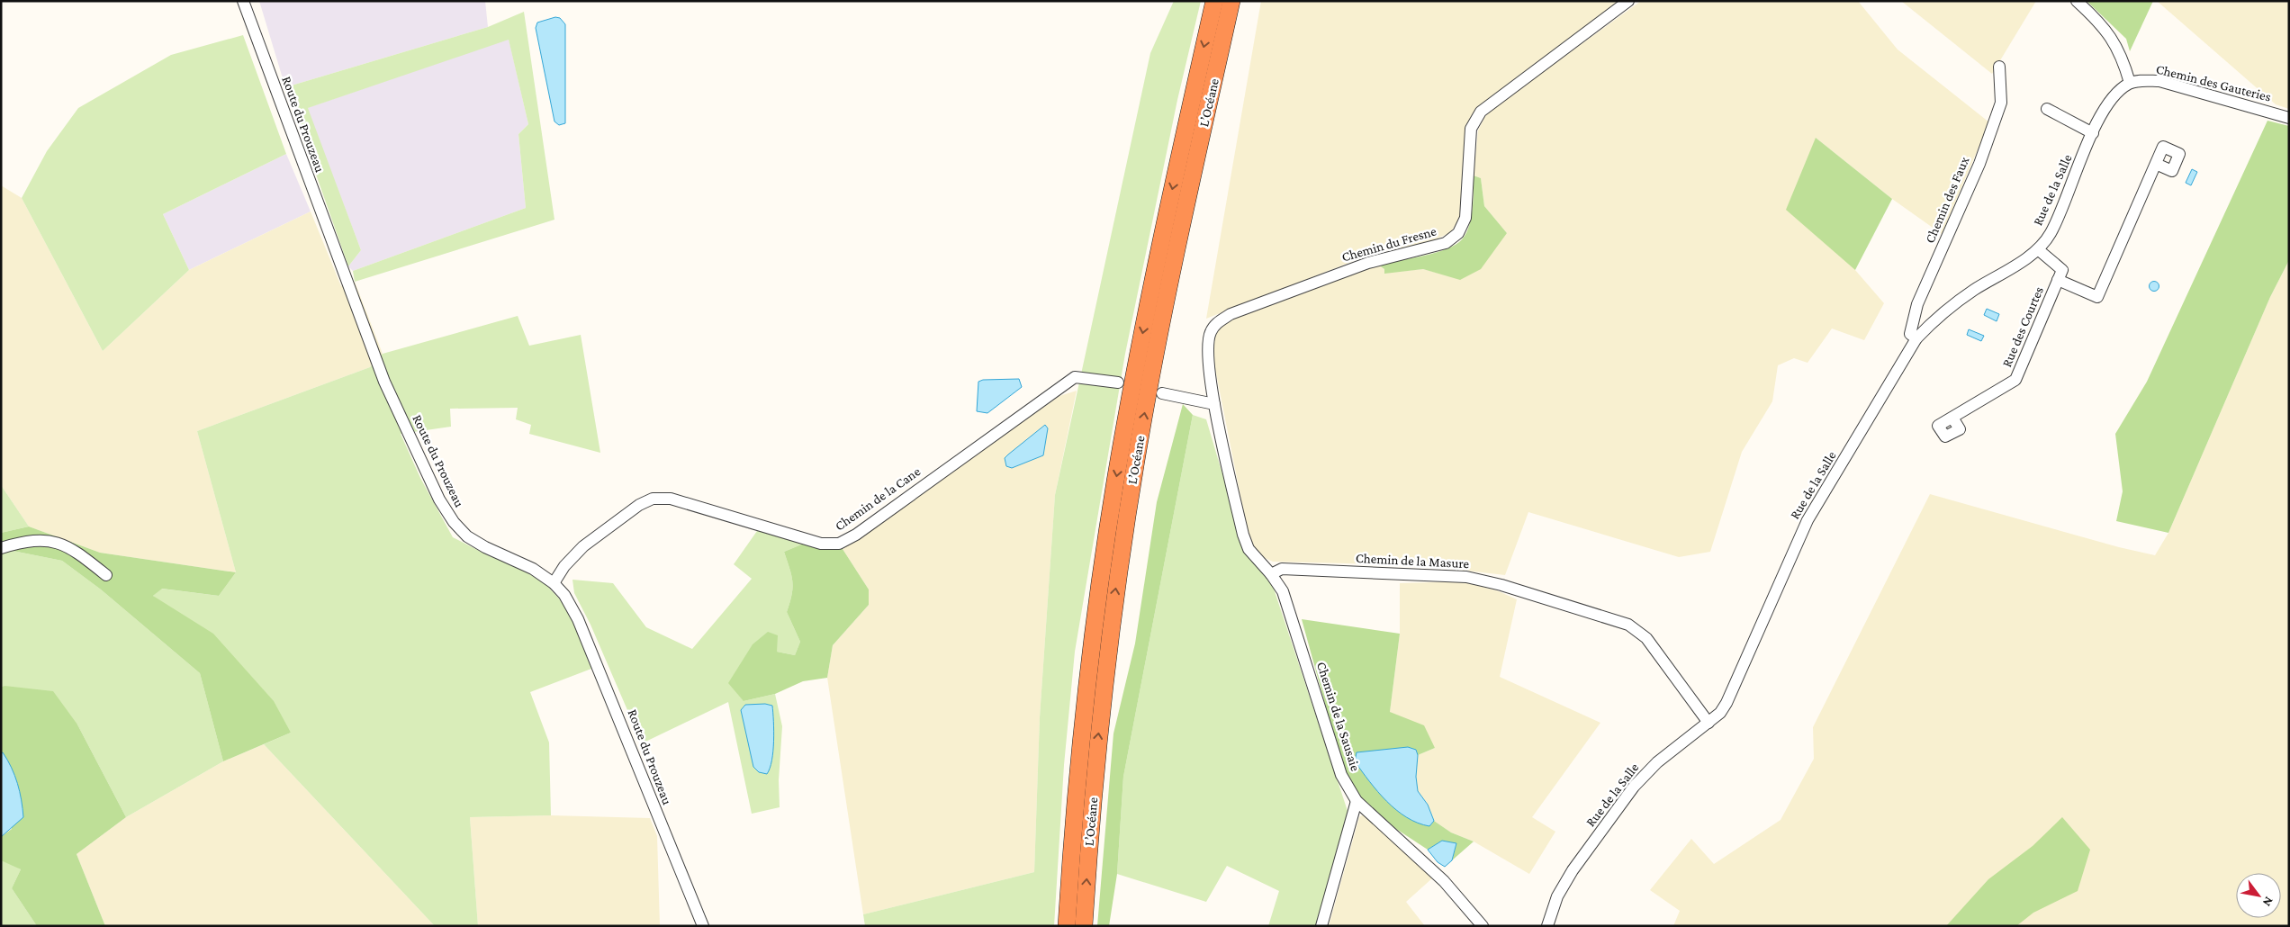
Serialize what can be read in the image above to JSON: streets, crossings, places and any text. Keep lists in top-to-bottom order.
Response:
{
  "streets": {
    "highway": ["L’Océane"],
    "street": [
      "Chemin des Gauteries",
      "Route du Prouzeau",
      "Rue de la Salle",
      "Chemin des Faux",
      "Chemin du Fresne",
      "Rue des Courtes",
      "Chemin de la Cane",
      "Chemin de la Masure",
      "Chemin de la Sausaie"
    ]
  },
  "crossings": [
    ["Chemin des Gauteries", "Rue de la Salle"],
    ["Route du Prouzeau", "Chemin de la Cane"],
    ["Rue de la Salle", "Chemin des Faux"],
    ["Rue de la Salle", "Rue des Courtes"],
    ["Rue de la Salle", "Chemin de la Masure"],
    ["Chemin de la Masure", "Chemin de la Sausaie"]
  ],
  "north": "bottom right"
}
